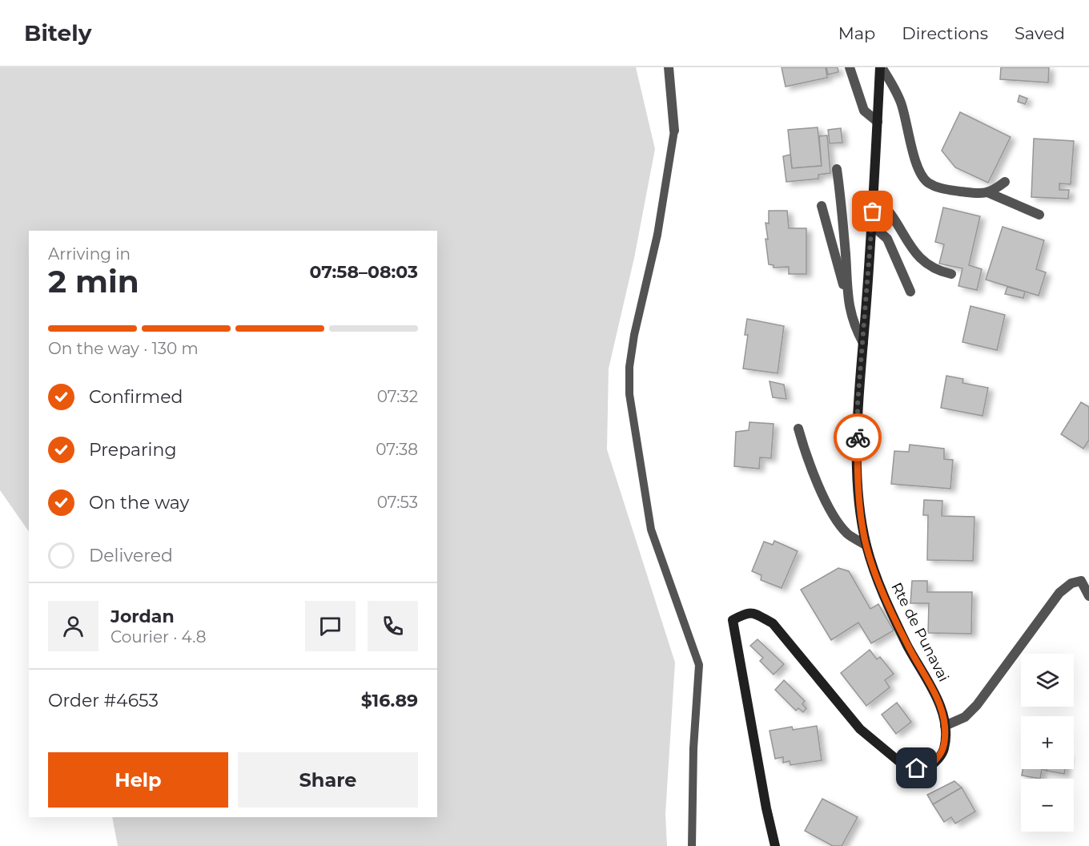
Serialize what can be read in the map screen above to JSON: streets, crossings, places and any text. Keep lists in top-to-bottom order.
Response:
{
  "streets": {
    "main road": ["Rte de Punavai"]
  },
  "page": {
    "header": "Bitely",
    "nav": ["Map", "Directions", "Saved"],
    "heading": ["2 min", "Arriving in", "07:58–08:03"],
    "panel": [
      "Jordan",
      "Courier · 4.8",
      "Order #4653",
      "$16.89"
    ],
    "bar": "On the way · 130 m",
    "list": [
      ["Confirmed", "07:32"],
      ["Preparing", "07:38"],
      ["On the way", "07:53"],
      "Delivered"
    ],
    "map_buttons": ["+", "−"],
    "buttons": ["Help", "Share"]
  }
}
